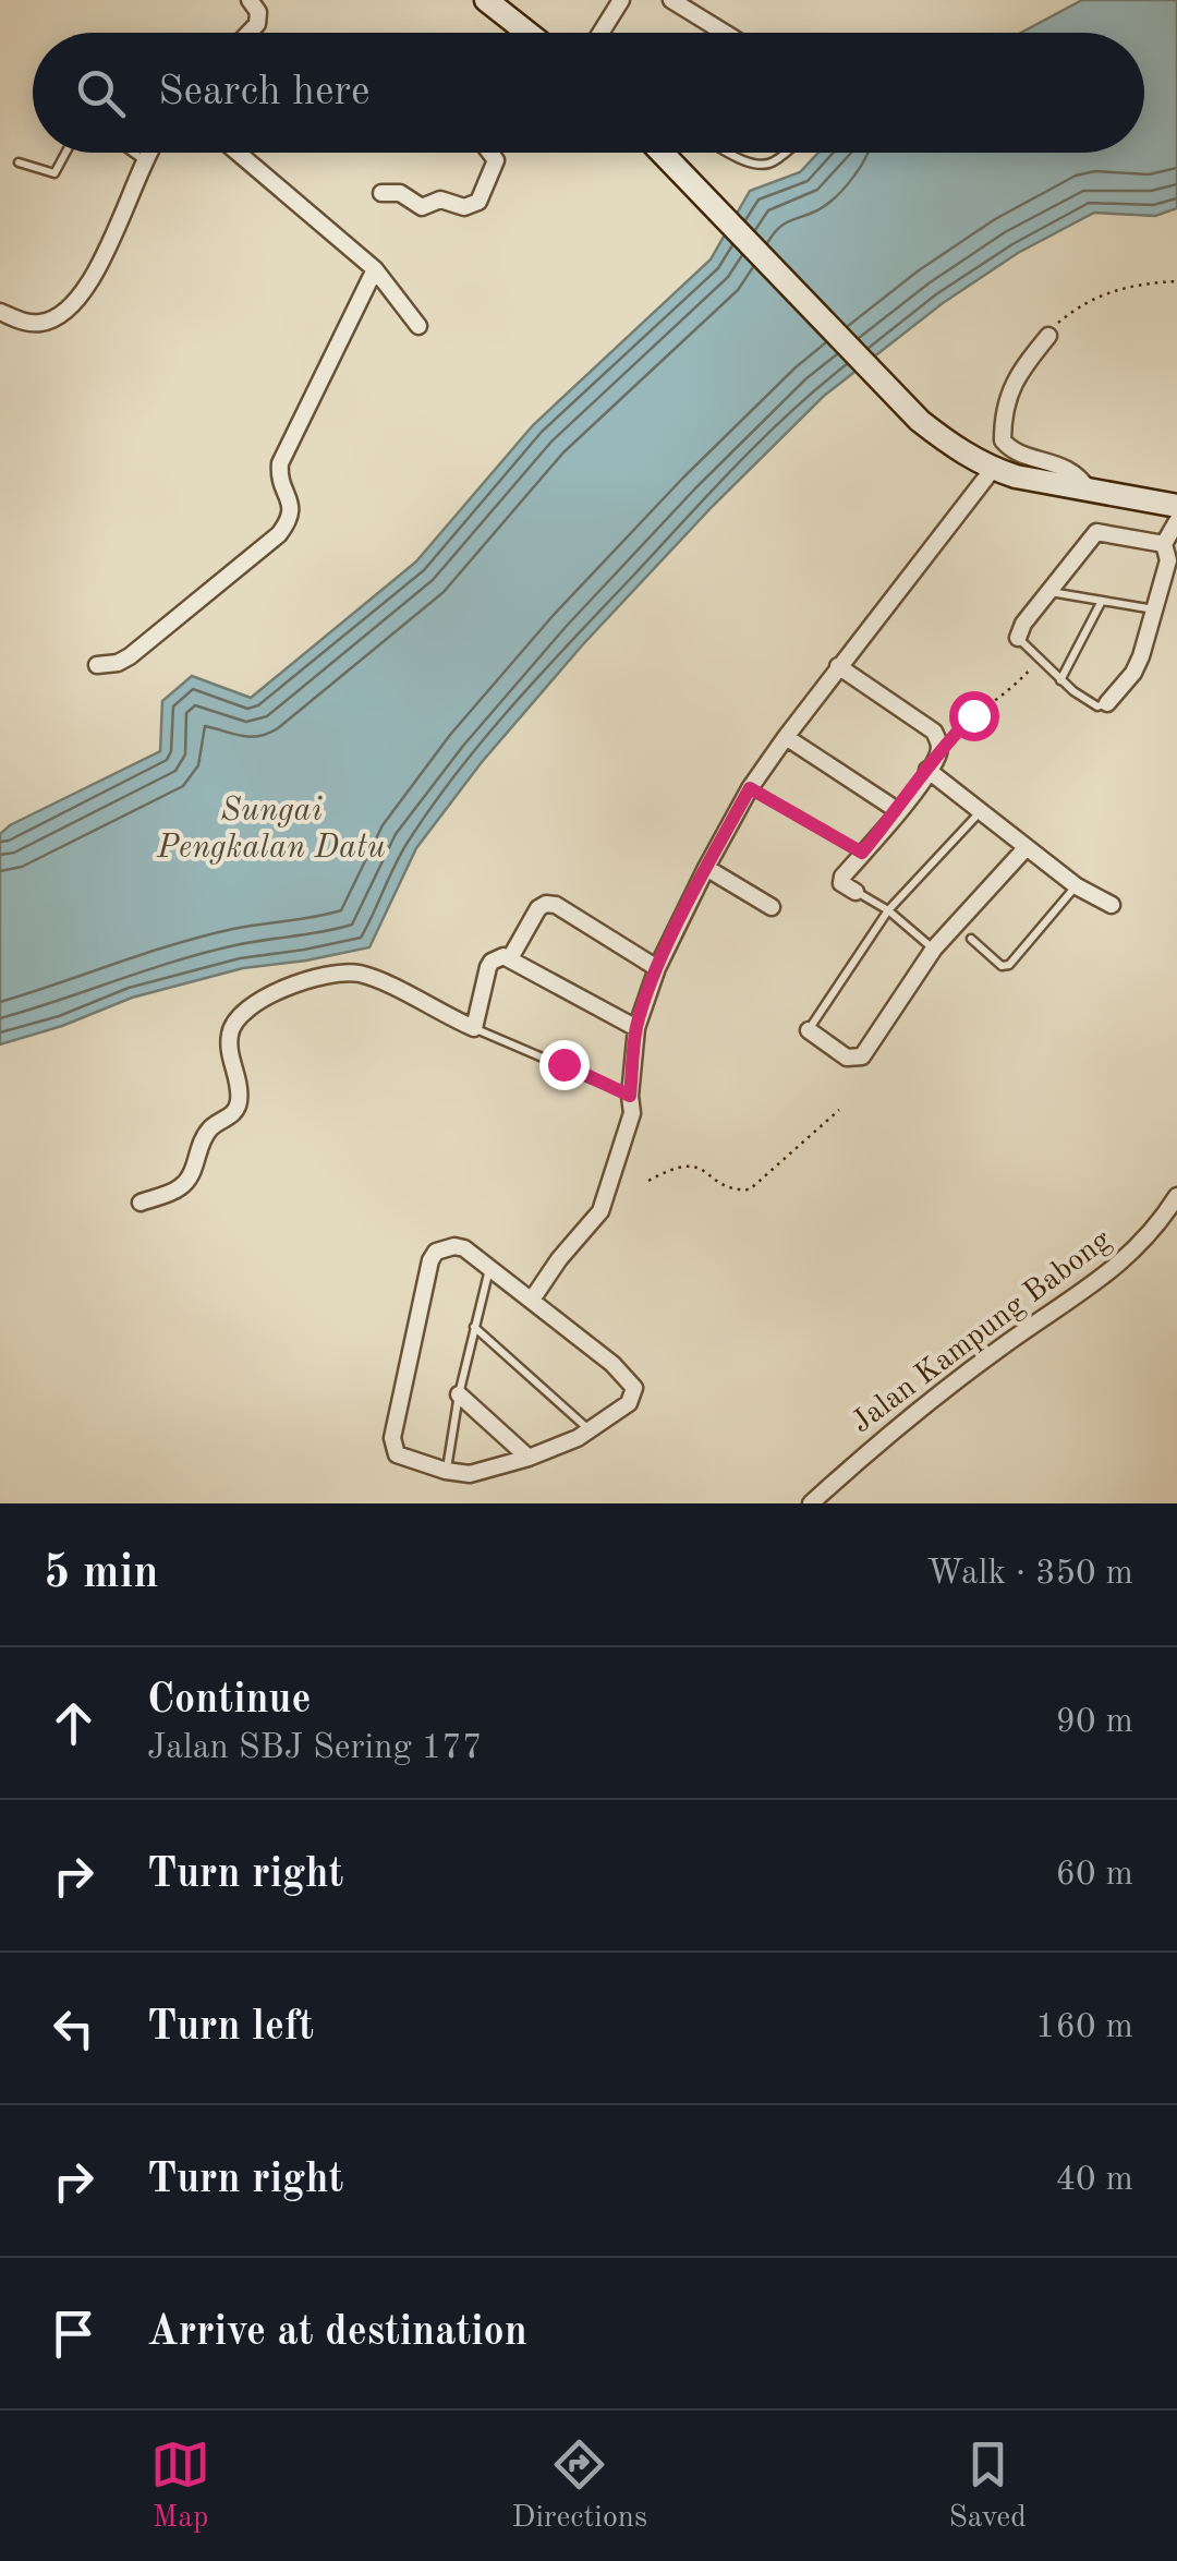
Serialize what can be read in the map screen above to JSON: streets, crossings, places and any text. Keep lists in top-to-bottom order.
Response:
{
  "streets": {
    "street": ["Jalan Kampung Babong"]
  },
  "water": ["Sungai Pengkalan Datu"],
  "page": {
    "search": "Search here",
    "heading": ["5 min", "Walk · 350 m"],
    "list": [
      ["Continue", "Jalan SBJ Sering 177", "90 m"],
      ["Turn right", "60 m"],
      ["Turn left", "160 m"],
      ["Turn right", "40 m"],
      "Arrive at destination"
    ],
    "nav": ["Map", "Directions", "Saved"]
  }
}
